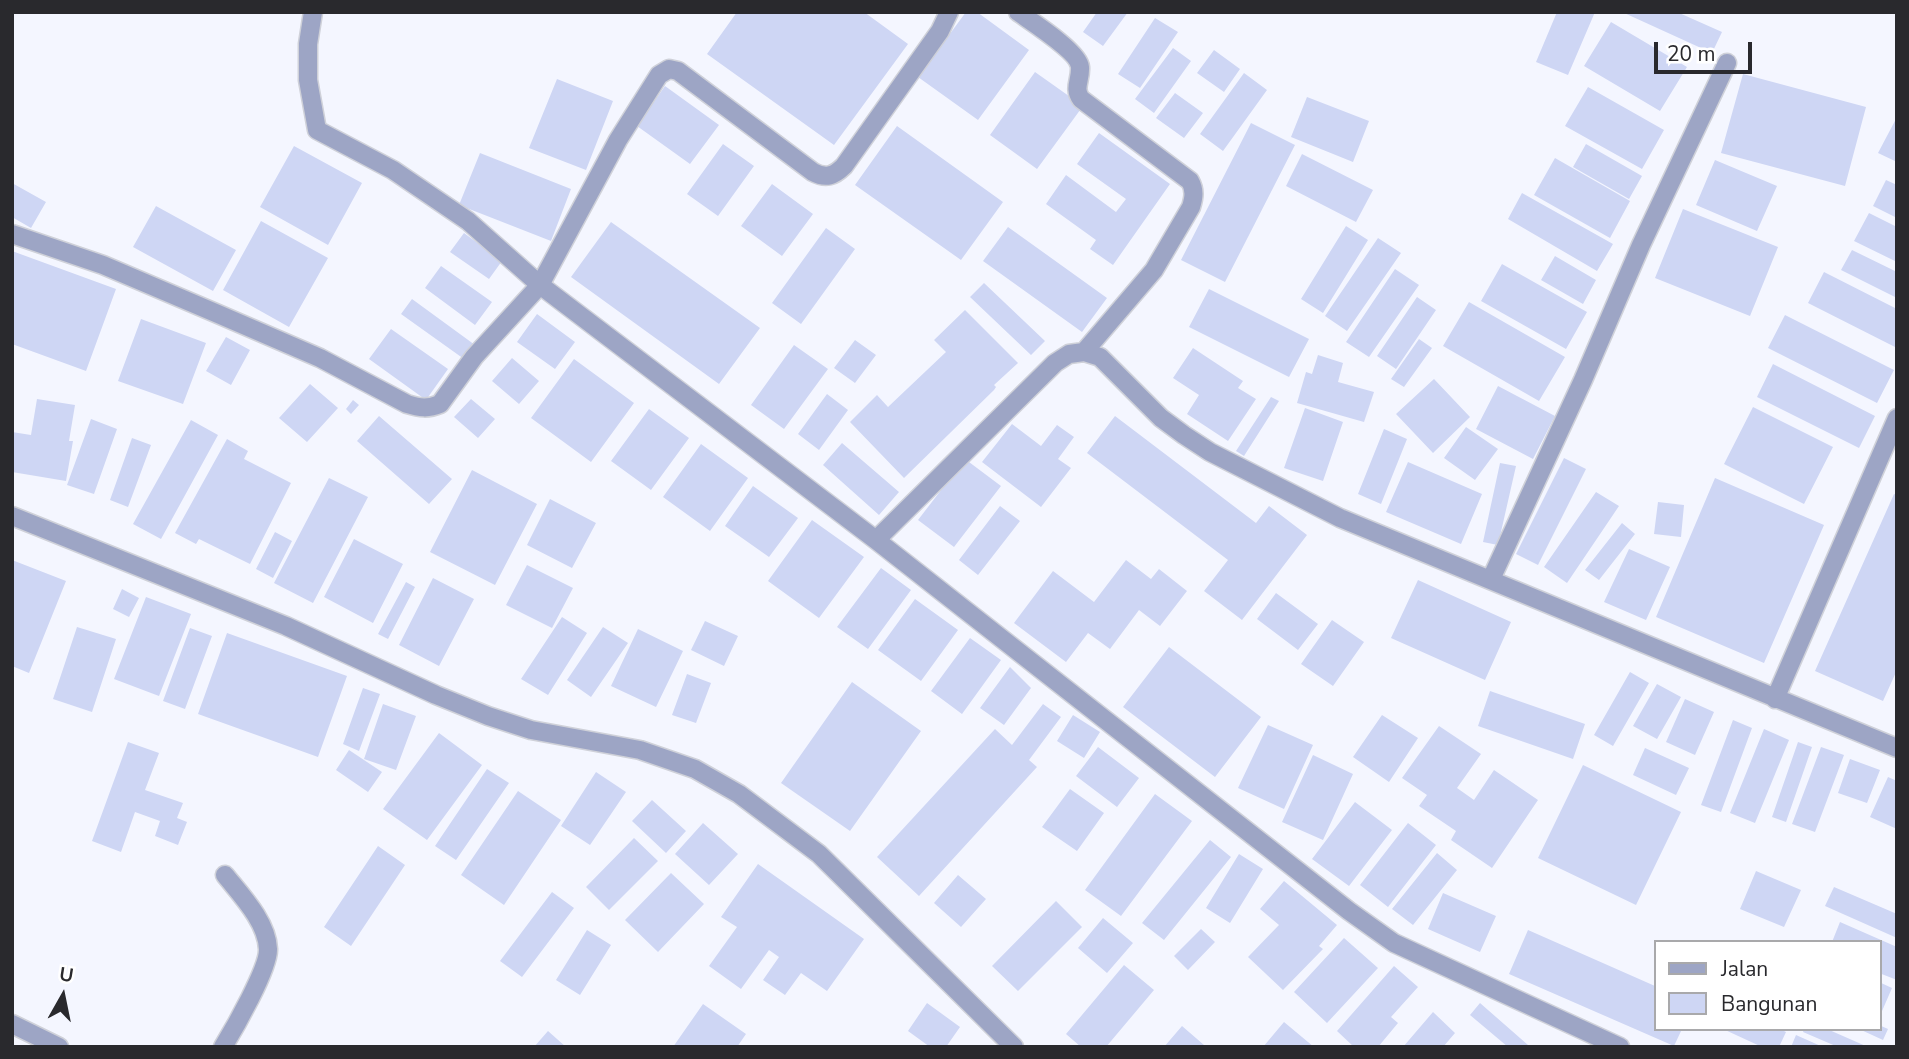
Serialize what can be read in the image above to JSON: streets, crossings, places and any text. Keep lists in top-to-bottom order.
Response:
{
  "legend": ["Jalan", "Bangunan"],
  "scale_bar": "20 m",
  "north": "top"
}
